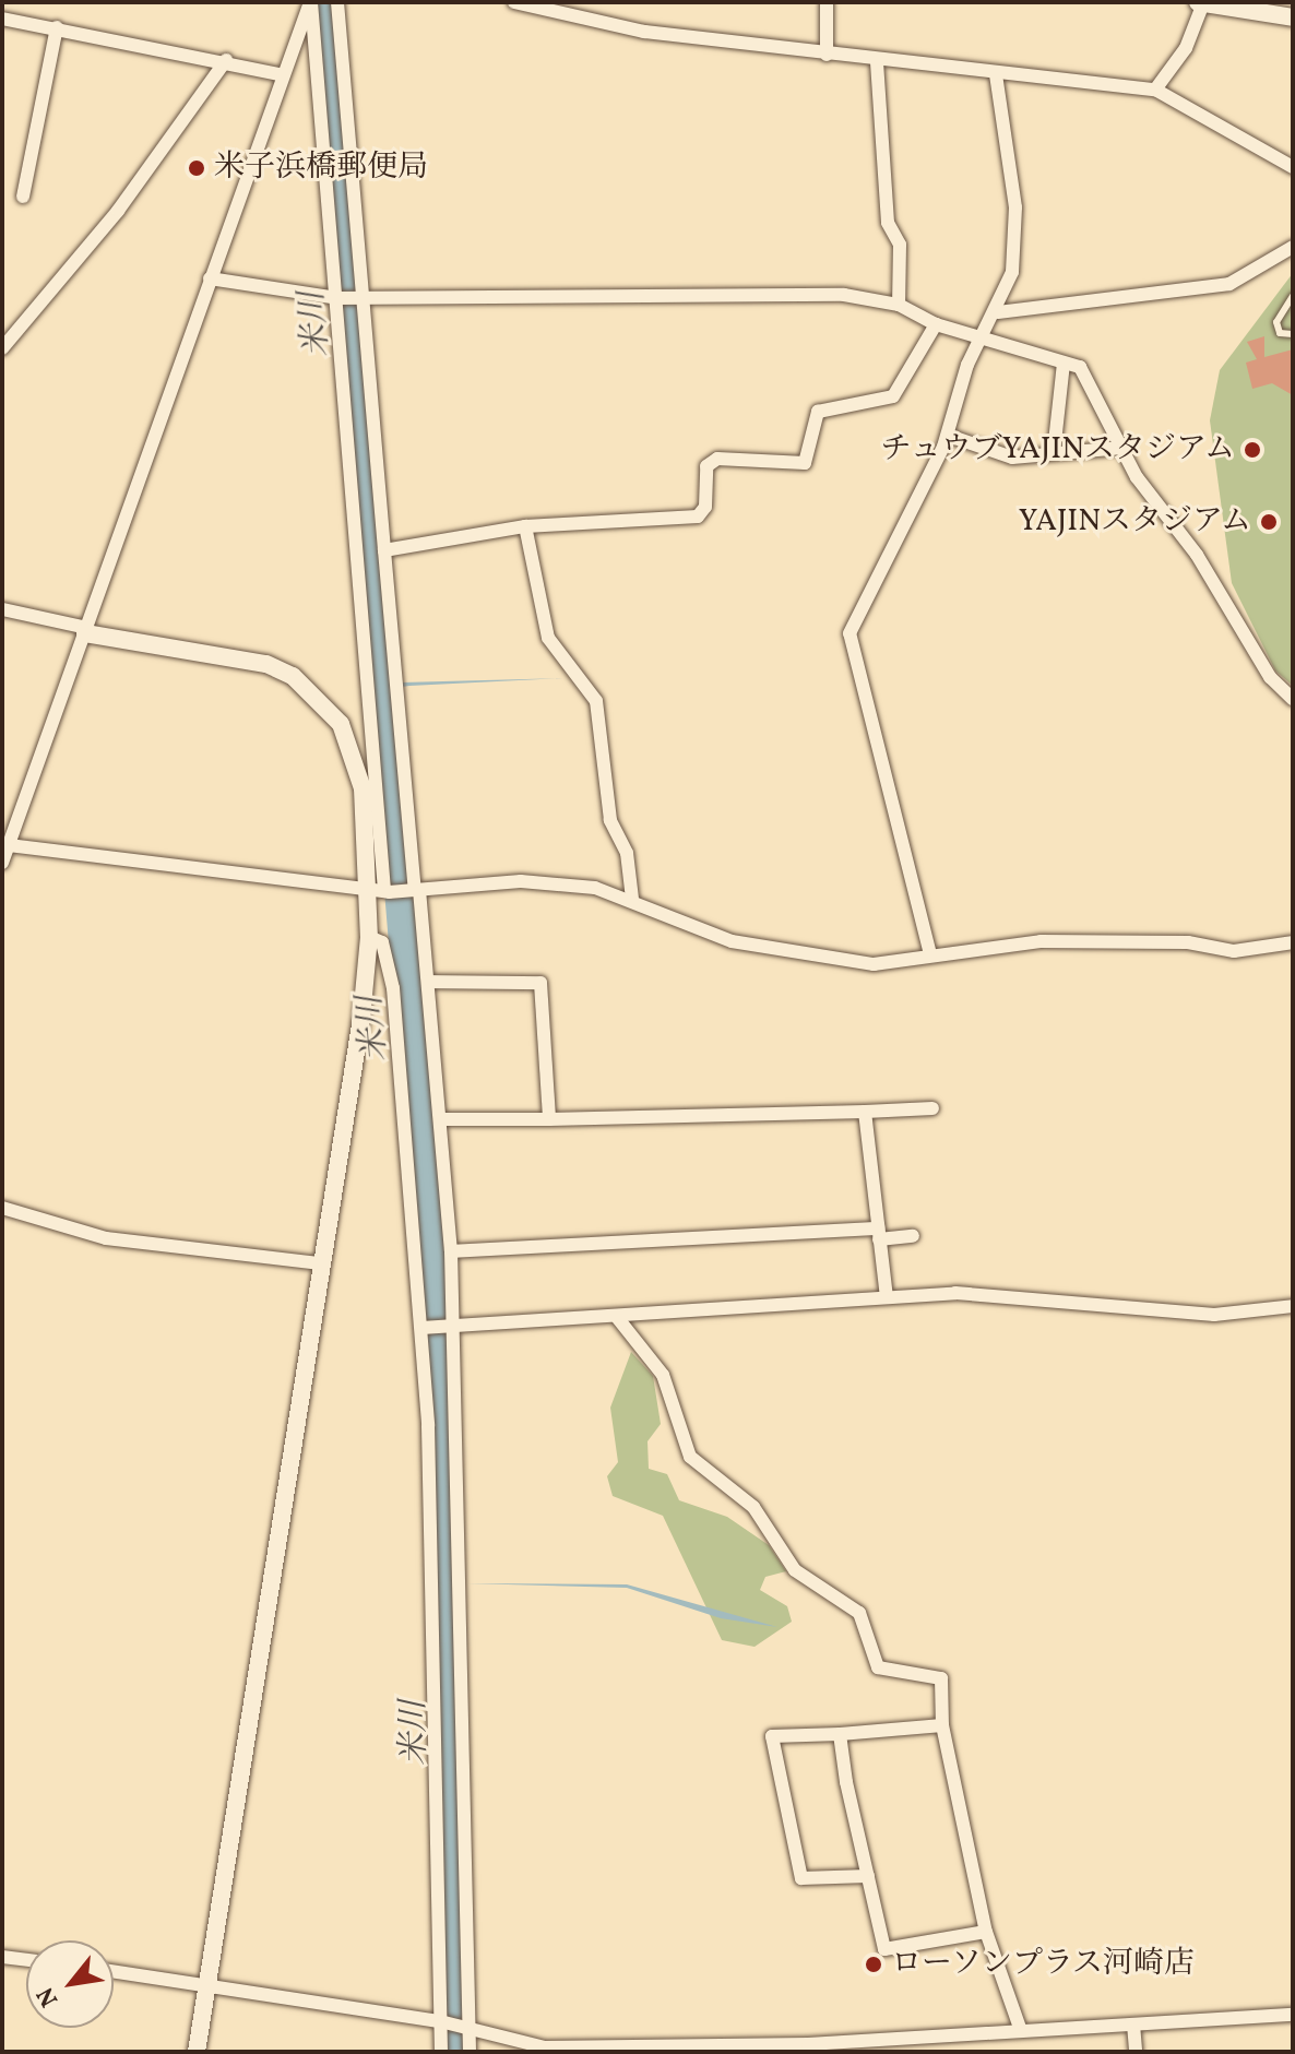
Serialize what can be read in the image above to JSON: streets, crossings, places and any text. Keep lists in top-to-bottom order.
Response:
{
  "water": ["米川"],
  "places": [
    "米子浜橋郵便局",
    "チュウブYAJINスタジアム",
    "YAJINスタジアム",
    "ローソンプラス河崎店"
  ],
  "north": "bottom left"
}
